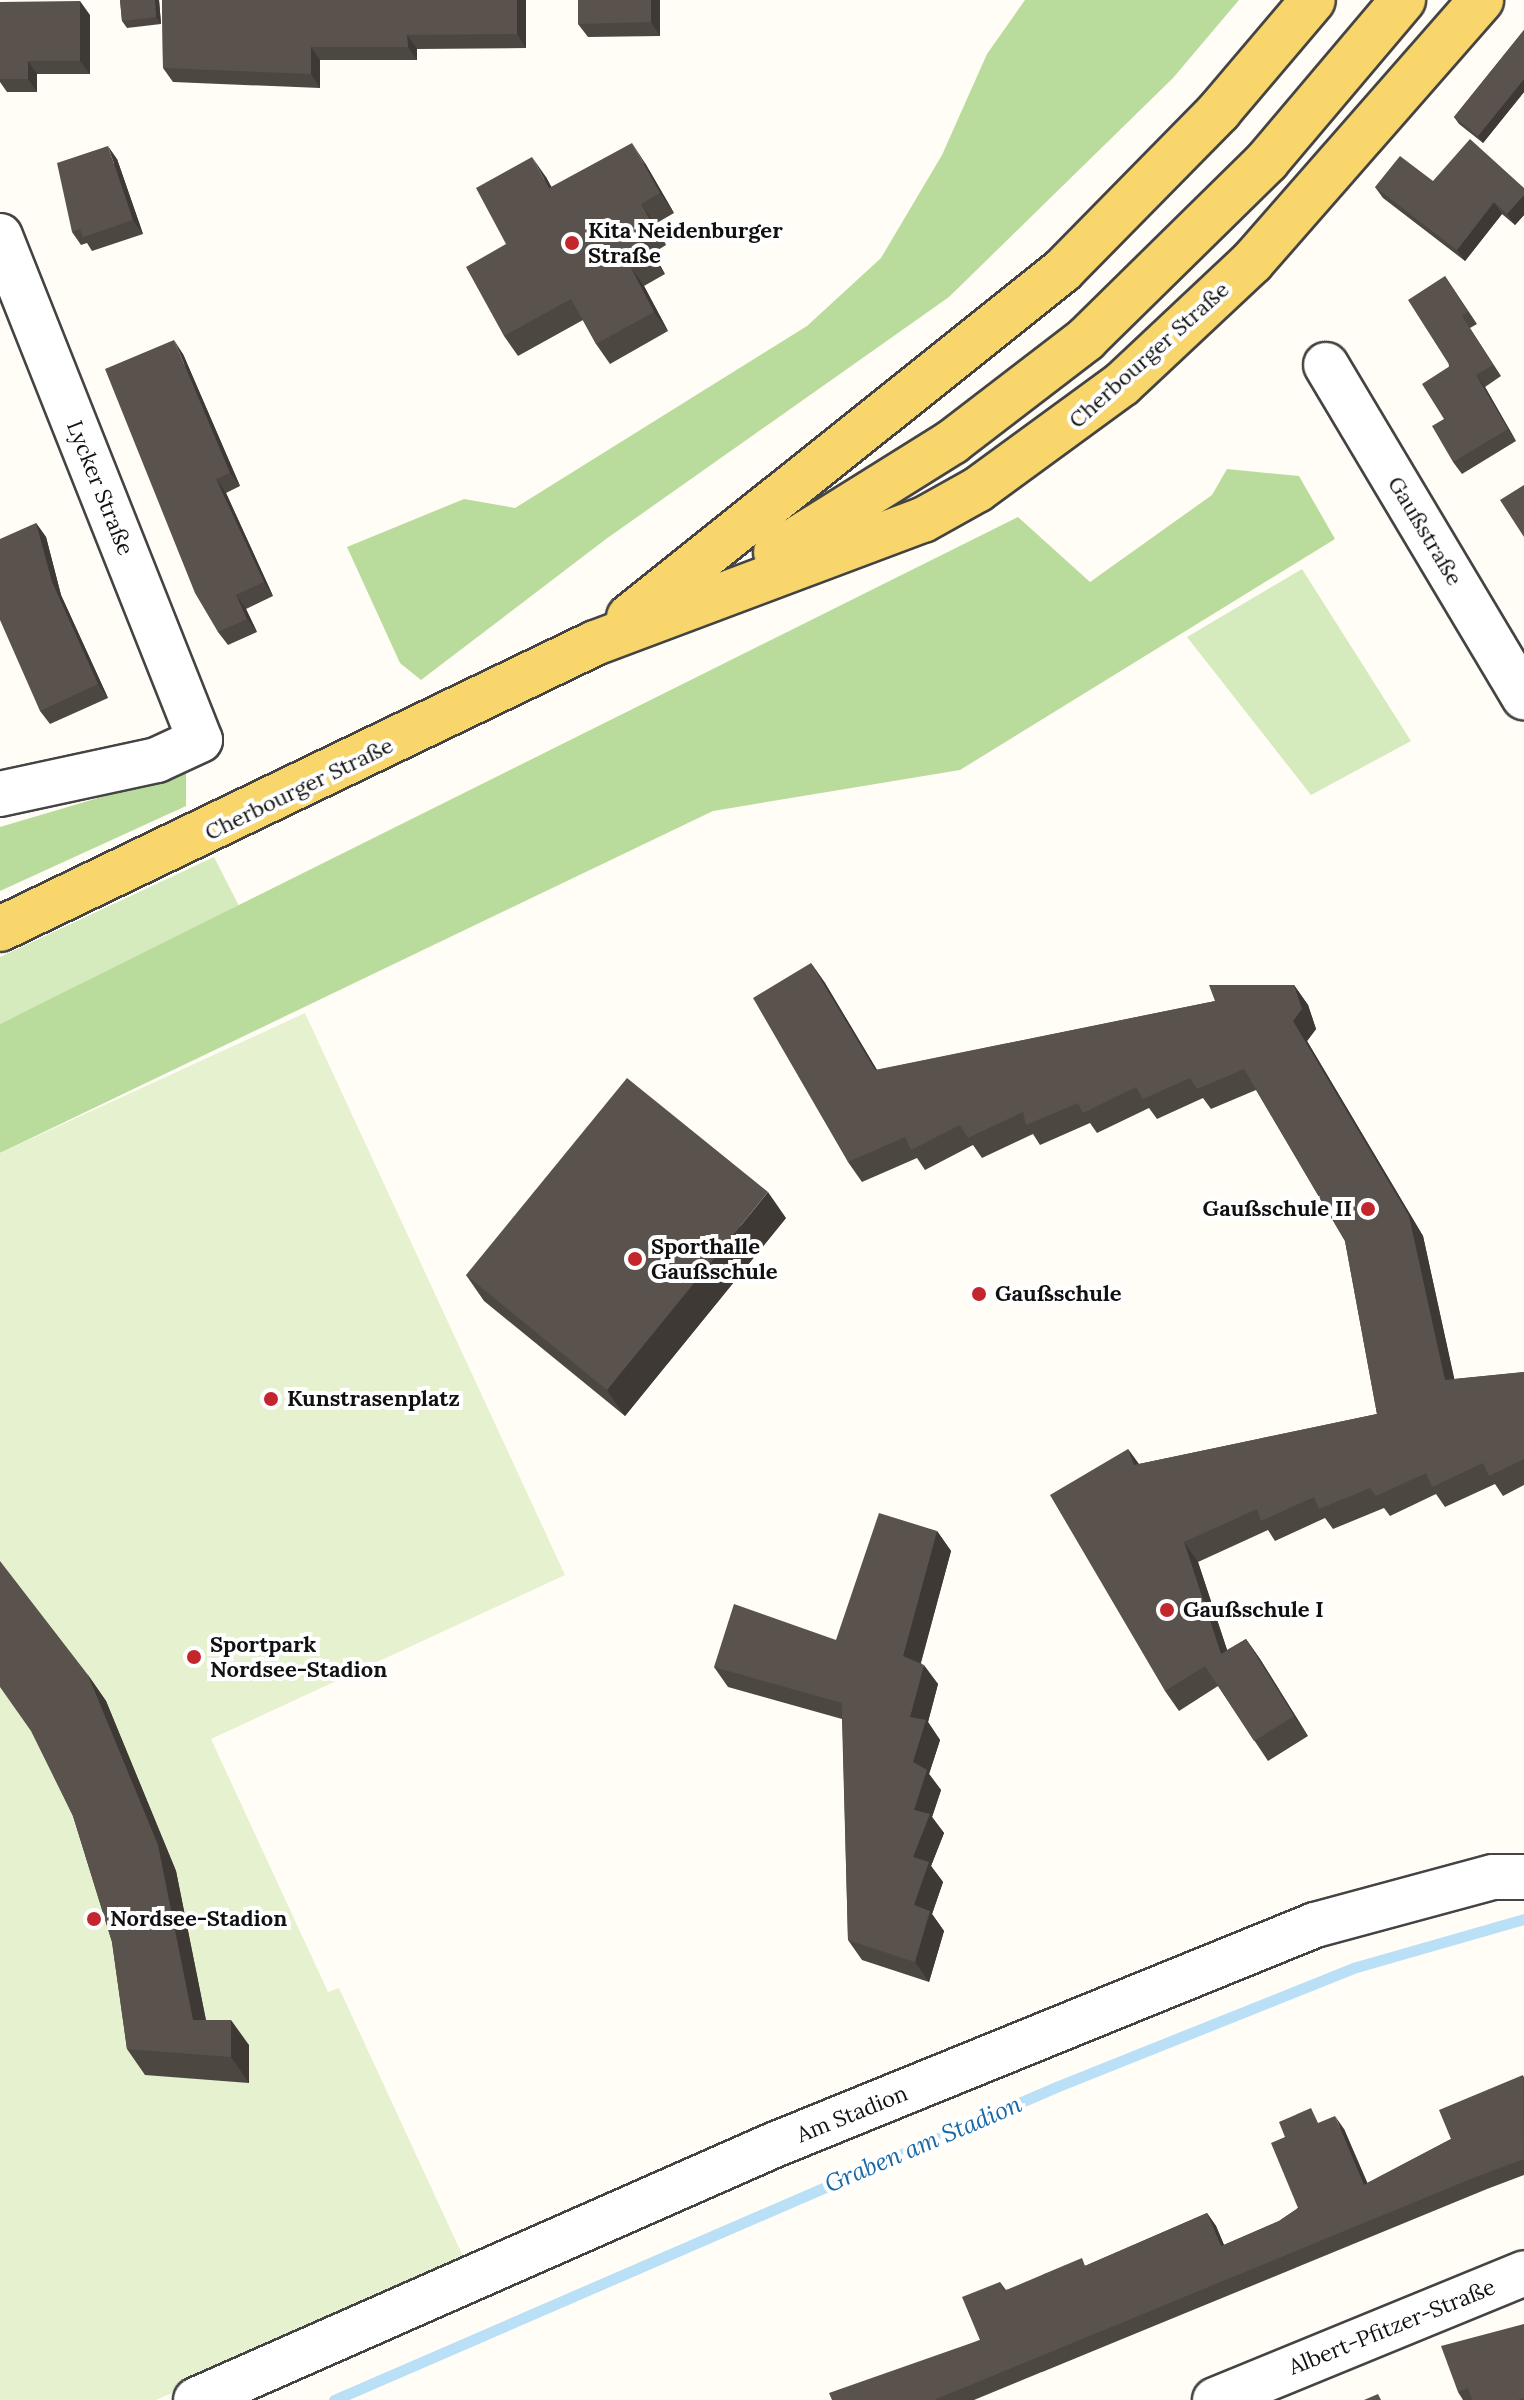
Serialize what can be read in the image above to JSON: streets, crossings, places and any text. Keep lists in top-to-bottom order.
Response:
{
  "streets": {
    "main road": ["Cherbourger Straße"],
    "street": [
      "Lycker Straße",
      "Gaußstraße",
      "Am Stadion",
      "Albert-Pfitzer-Straße"
    ]
  },
  "water": ["Graben am Stadion"],
  "places": [
    "Kita Neidenburger Straße",
    "Gaußschule II",
    "Sporthalle Gaußschule",
    "Gaußschule",
    "Kunstrasenplatz",
    "Gaußschule I",
    "Sportpark Nordsee-Stadion",
    "Nordsee-Stadion"
  ]
}
